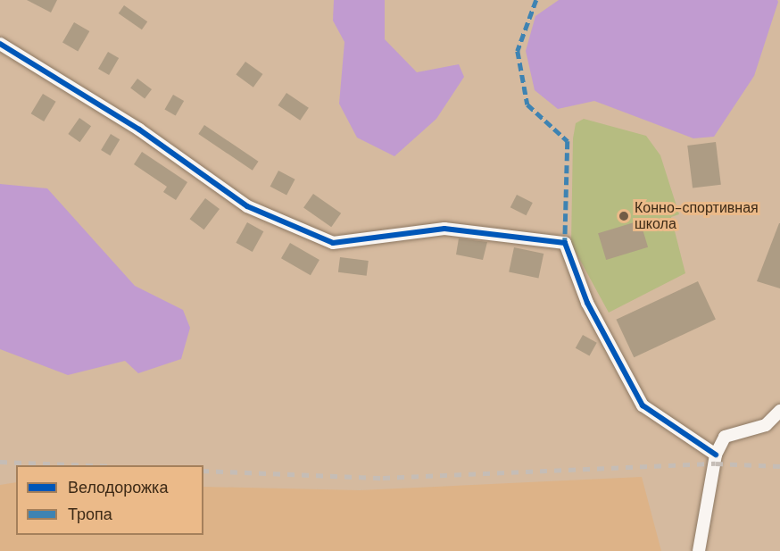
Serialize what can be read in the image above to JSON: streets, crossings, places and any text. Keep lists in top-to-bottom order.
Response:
{
  "places": ["Конно-спортивная школа"],
  "legend": ["Велодорожка", "Тропа"]
}
